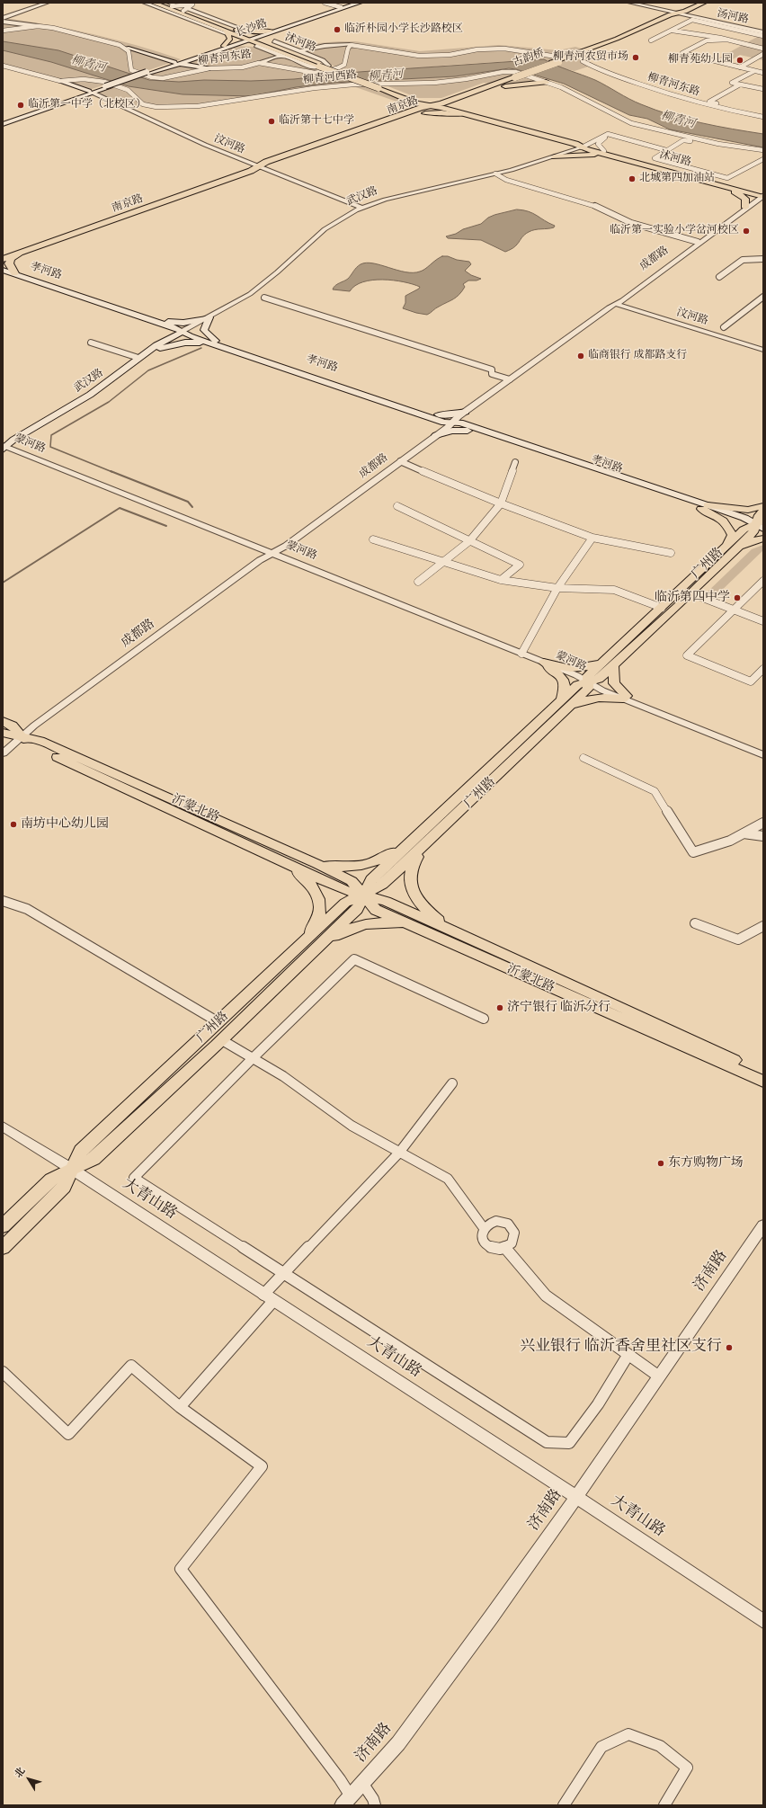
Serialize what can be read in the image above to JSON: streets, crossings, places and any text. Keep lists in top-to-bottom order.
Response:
{
  "streets": {
    "highway": ["古韵桥", "南京路"],
    "main road": [
      "长沙路",
      "沭河路",
      "武汉路",
      "孝河路",
      "广州路",
      "沂蒙北路"
    ],
    "street": [
      "汤河路",
      "柳青河东路",
      "柳青河西路",
      "汶河路",
      "成都路",
      "蒙河路",
      "大青山路",
      "济南路"
    ]
  },
  "crossings": [
    ["长沙路", "沭河路"],
    ["长沙路", "汶河路"],
    ["沭河路", "南京路"],
    ["沭河路", "武汉路"],
    ["沭河路", "成都路"],
    ["古韵桥", "南京路"],
    ["南京路", "汶河路"],
    ["汶河路", "武汉路"],
    ["汶河路", "成都路"],
    ["武汉路", "孝河路"],
    ["武汉路", "蒙河路"],
    ["成都路", "孝河路"],
    ["成都路", "蒙河路"],
    ["成都路", "沂蒙北路"],
    ["孝河路", "广州路"],
    ["蒙河路", "广州路"],
    ["广州路", "沂蒙北路"],
    ["广州路", "大青山路"],
    ["大青山路", "济南路"]
  ],
  "water": ["柳青河"],
  "places": [
    "临沂朴园小学长沙路校区",
    "柳青河农贸市场",
    "柳青苑幼儿园",
    "临沂第一中学（北校区）",
    "临沂第十七中学",
    "北城第四加油站",
    "临沂第一实验小学岔河校区",
    "临商银行 成都路支行",
    "临沂第四中学",
    "南坊中心幼儿园",
    "济宁银行 临沂分行",
    "东方购物广场",
    "兴业银行 临沂香舍里社区支行"
  ],
  "north": "top left"
}
